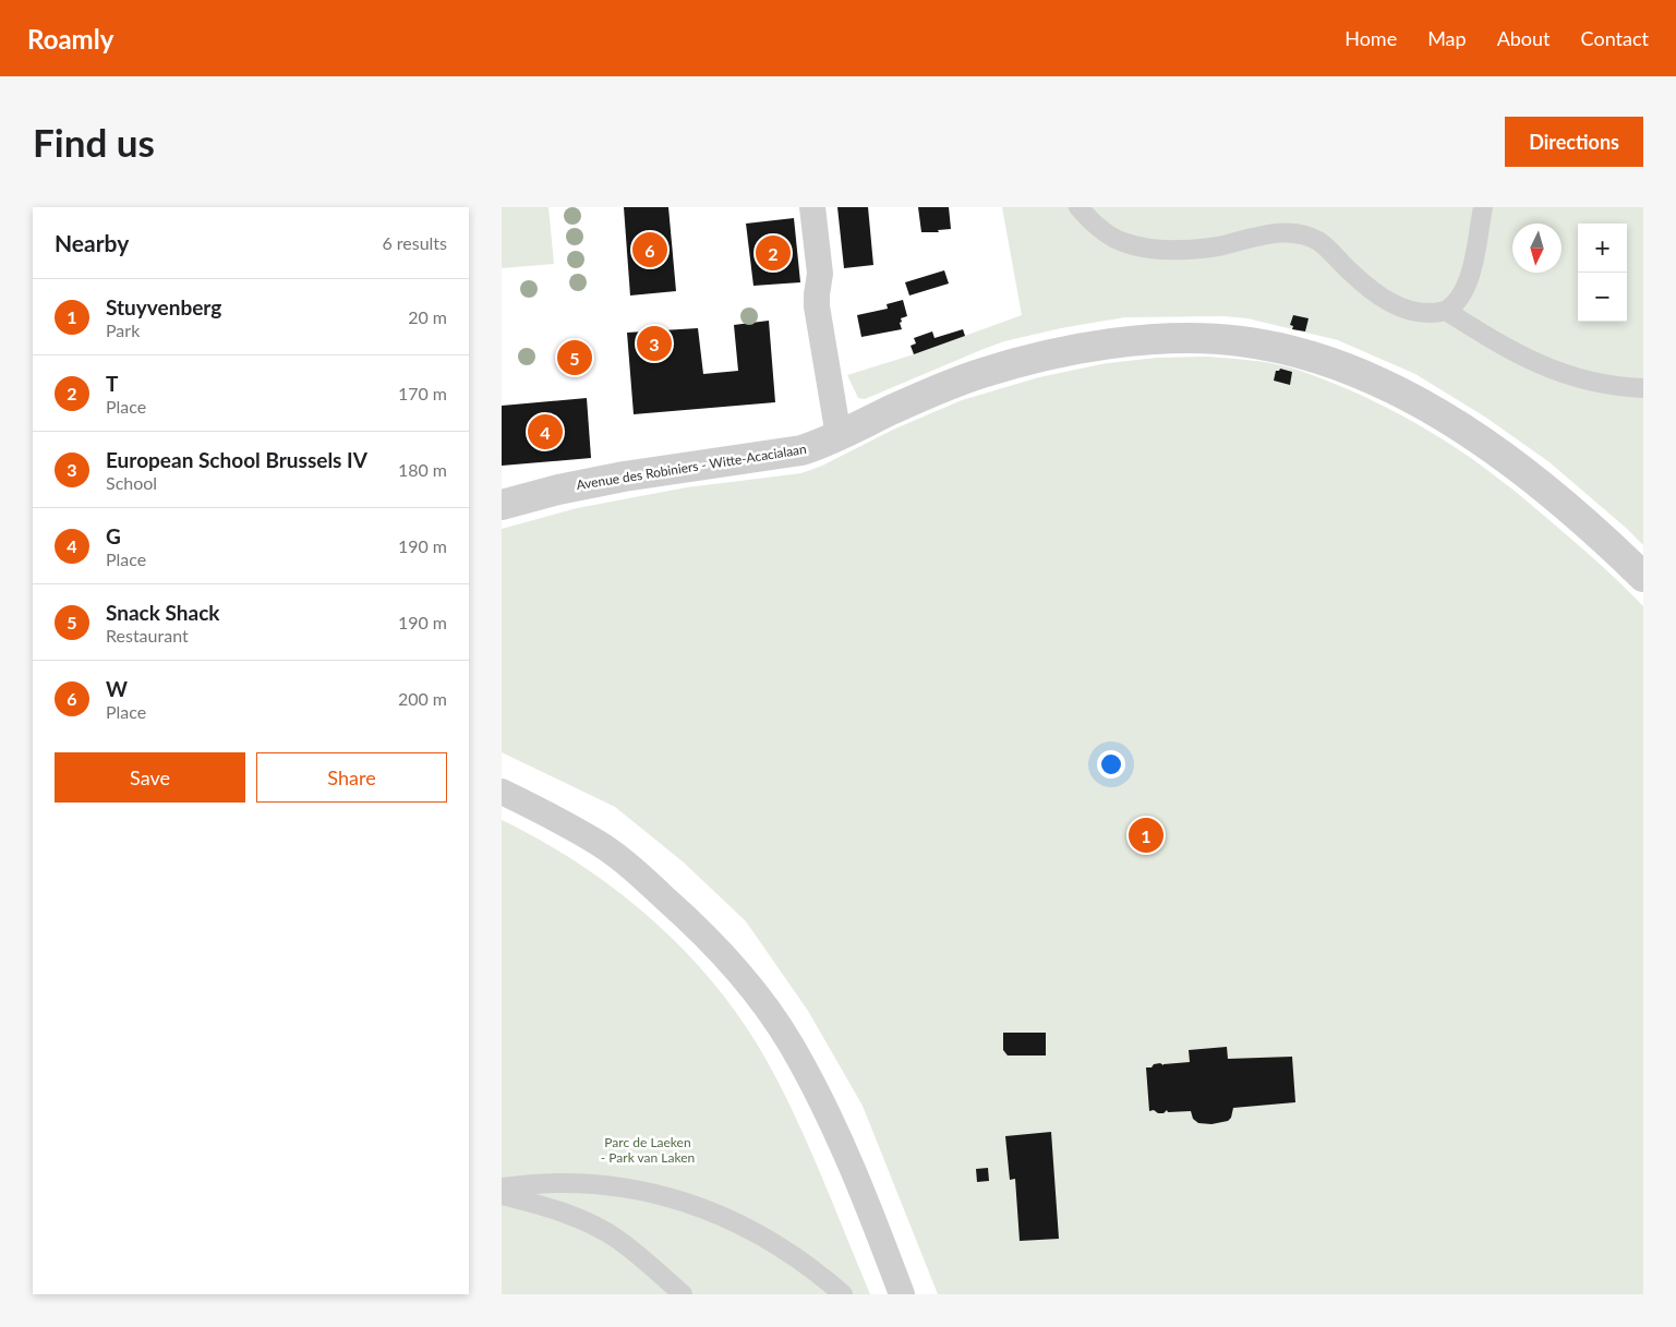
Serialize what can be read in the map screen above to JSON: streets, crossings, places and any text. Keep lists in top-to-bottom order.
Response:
{
  "streets": {
    "street": ["Avenue des Robiniers - Witte-Acacialaan"]
  },
  "parks": ["Parc de Laeken - Park van Laken"],
  "north": "bottom",
  "page": {
    "header": "Roamly",
    "nav": [
      "Home",
      "Map",
      "About",
      "Contact"
    ],
    "buttons": [
      "Directions",
      ["Save", "Share"]
    ],
    "title": "Find us",
    "heading": ["Nearby", "6 results"],
    "map_buttons": ["+", "−"],
    "pins": [
      "6",
      "2",
      "3",
      "5",
      "4",
      "1"
    ],
    "list": [
      {
        "mark": "1",
        "name": "Stuyvenberg",
        "note": "Park",
        "value": "20 m"
      },
      {
        "mark": "2",
        "name": "T",
        "note": "Place",
        "value": "170 m"
      },
      {
        "mark": "3",
        "name": "European School Brussels IV",
        "note": "School",
        "value": "180 m"
      },
      {
        "mark": "4",
        "name": "G",
        "note": "Place",
        "value": "190 m"
      },
      {
        "mark": "5",
        "name": "Snack Shack",
        "note": "Restaurant",
        "value": "190 m"
      },
      {
        "mark": "6",
        "name": "W",
        "note": "Place",
        "value": "200 m"
      }
    ]
  }
}
